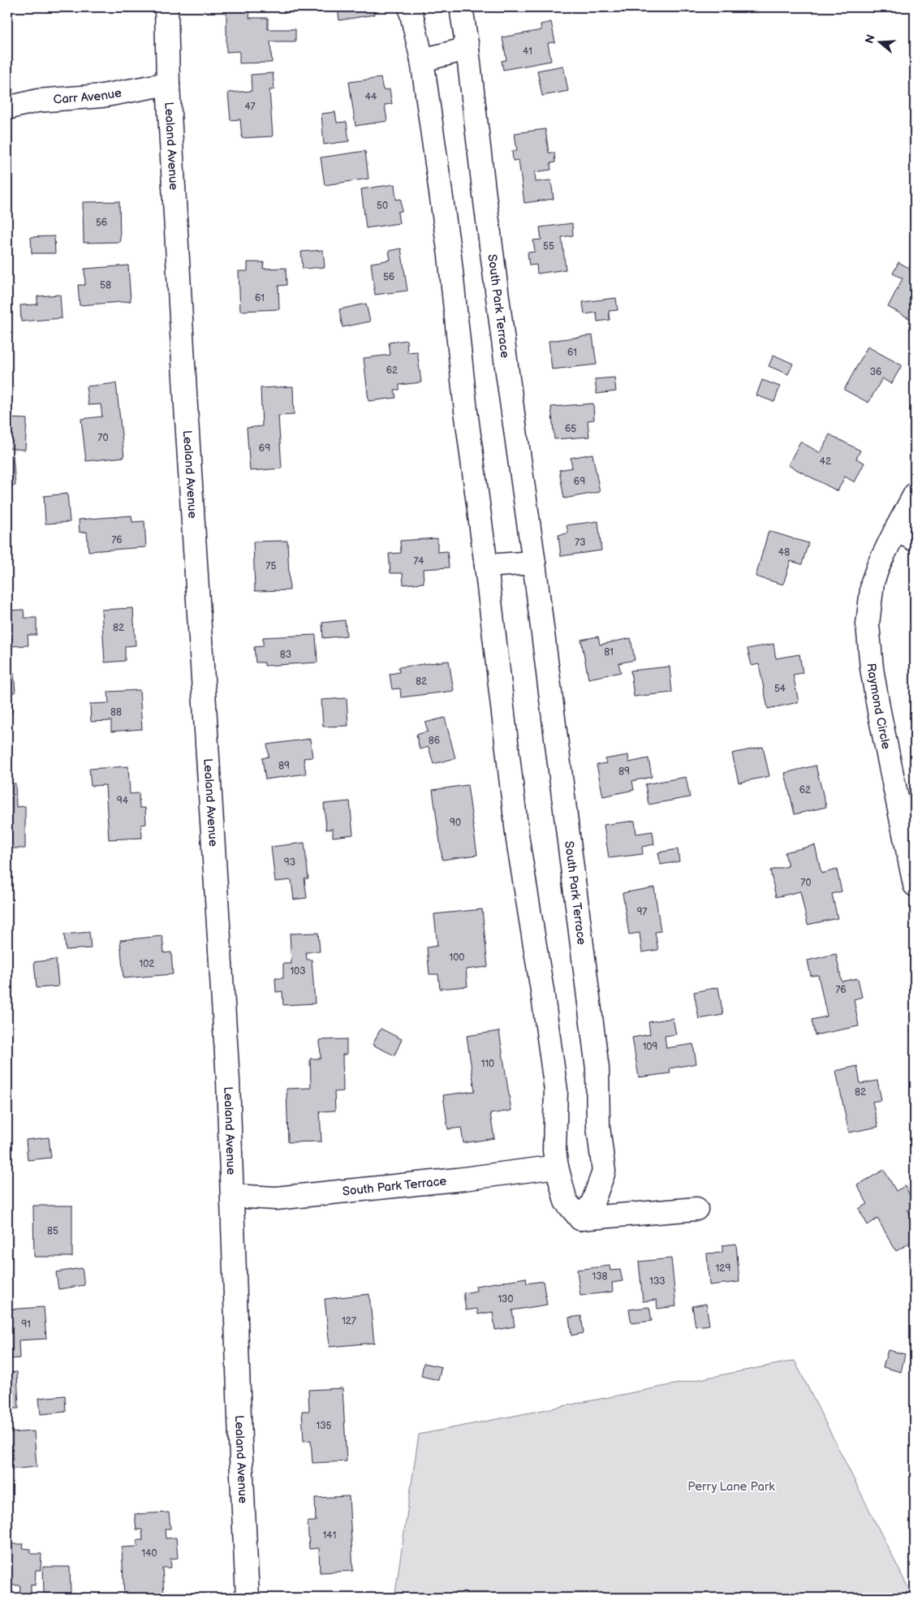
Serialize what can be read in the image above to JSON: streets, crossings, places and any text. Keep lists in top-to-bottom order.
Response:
{
  "streets": {
    "street": [
      "Carr Avenue",
      "Lealand Avenue",
      "South Park Terrace",
      "Raymond Circle"
    ]
  },
  "crossings": [
    ["Carr Avenue", "Lealand Avenue"],
    ["Lealand Avenue", "South Park Terrace"]
  ],
  "parks": ["Perry Lane Park"],
  "house_numbers": [
    "41",
    "44",
    "47",
    "50",
    "56",
    "55",
    "56",
    "58",
    "61",
    "61",
    "62",
    "36",
    "65",
    "70",
    "69",
    "42",
    "69",
    "76",
    "73",
    "48",
    "74",
    "75",
    "82",
    "81",
    "83",
    "82",
    "54",
    "88",
    "86",
    "89",
    "89",
    "62",
    "94",
    "90",
    "93",
    "70",
    "97",
    "100",
    "102",
    "103",
    "76",
    "109",
    "110",
    "82",
    "85",
    "129",
    "138",
    "133",
    "130",
    "127",
    "91",
    "135",
    "141",
    "140"
  ],
  "north": "left"
}
